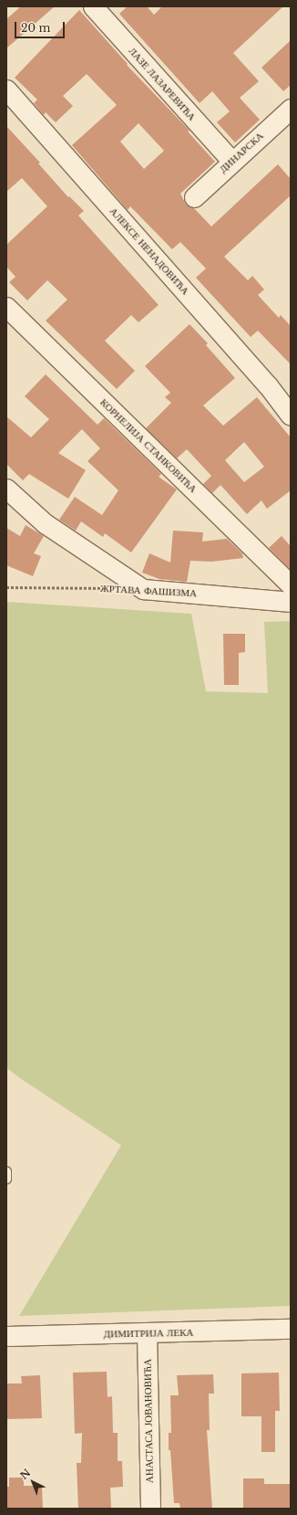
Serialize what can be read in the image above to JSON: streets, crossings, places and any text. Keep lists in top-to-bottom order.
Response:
{
  "streets": {
    "street": [
      "ЛАЗЕ ЛАЗАРЕВИЋА",
      "ДИНАРСКА",
      "АЛЕКСЕ НЕНАДОВИЋА",
      "КОРНЕЛИЈА СТАНКОВИЋА",
      "ЖРТАВА ФАШИЗМА",
      "ДИМИТРИЈА ЛЕКА",
      "АНАСТАСА ЈОВАНОВИЋА"
    ]
  },
  "crossings": [
    ["ЛАЗЕ ЛАЗАРЕВИЋА", "ДИНАРСКА"],
    ["ДИМИТРИЈА ЛЕКА", "АНАСТАСА ЈОВАНОВИЋА"]
  ],
  "scale_bar": "20 m",
  "north": "top left"
}
